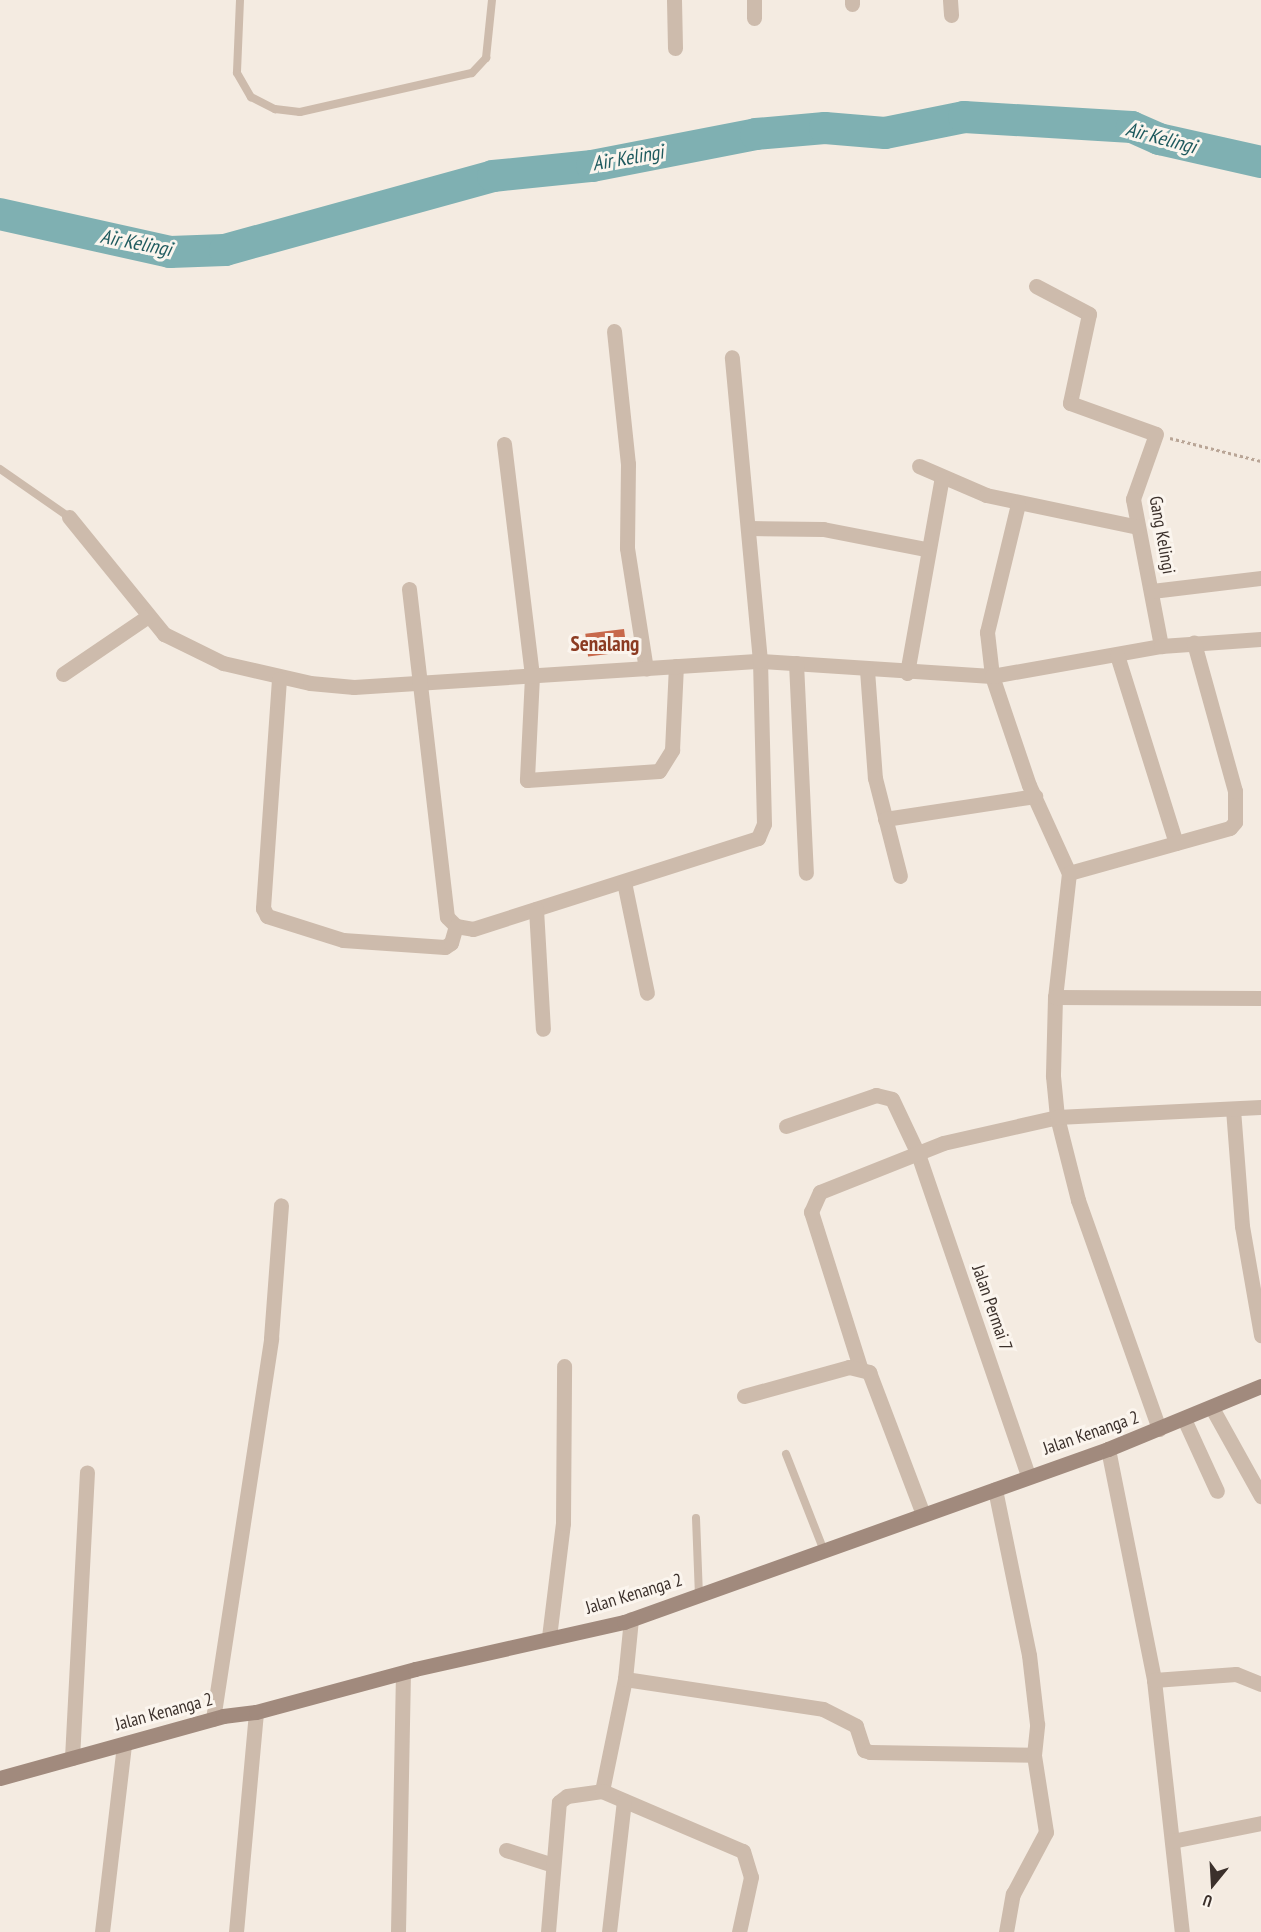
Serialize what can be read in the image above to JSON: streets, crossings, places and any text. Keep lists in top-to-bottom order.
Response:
{
  "streets": {
    "main road": ["Jalan Kenanga 2"],
    "street": ["Gang Kelingi", "Jalan Permai 7"]
  },
  "crossings": [
    ["Jalan Permai 7", "Jalan Kenanga 2"]
  ],
  "districts": ["Senalang"],
  "water": ["Air Kelingi"],
  "north": "bottom"
}
